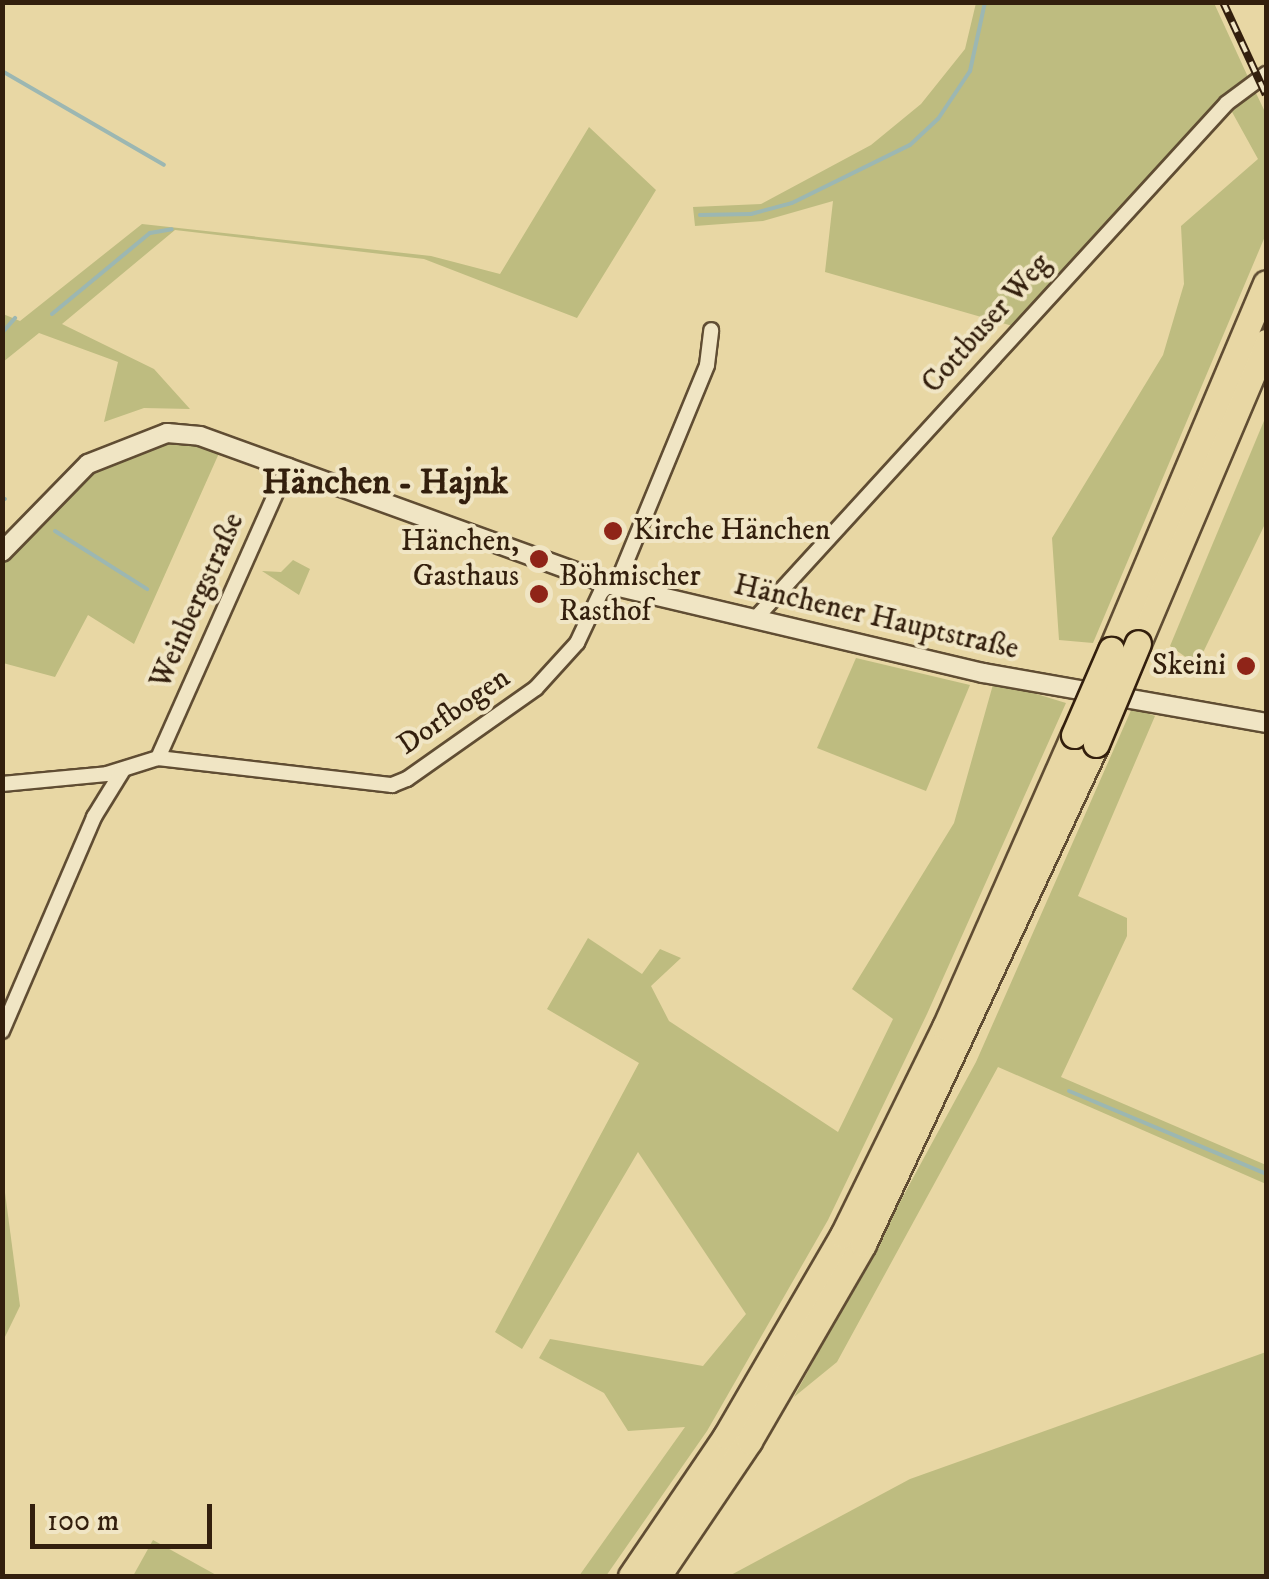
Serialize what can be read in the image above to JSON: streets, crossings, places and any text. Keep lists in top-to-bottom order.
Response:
{
  "streets": {
    "main road": ["Hänchener Hauptstraße"],
    "street": ["Cottbuser Weg", "Weinbergstraße", "Dorfbogen"]
  },
  "crossings": [
    ["Cottbuser Weg", "Hänchener Hauptstraße"],
    ["Weinbergstraße", "Hänchener Hauptstraße"],
    ["Weinbergstraße", "Dorfbogen"],
    ["Hänchener Hauptstraße", "Dorfbogen"]
  ],
  "districts": ["Hänchen - Hajnk"],
  "places": [
    "Kirche Hänchen",
    "Hänchen, Gasthaus",
    "Böhmischer Rasthof",
    "Skeini"
  ],
  "scale_bar": "100 m"
}
